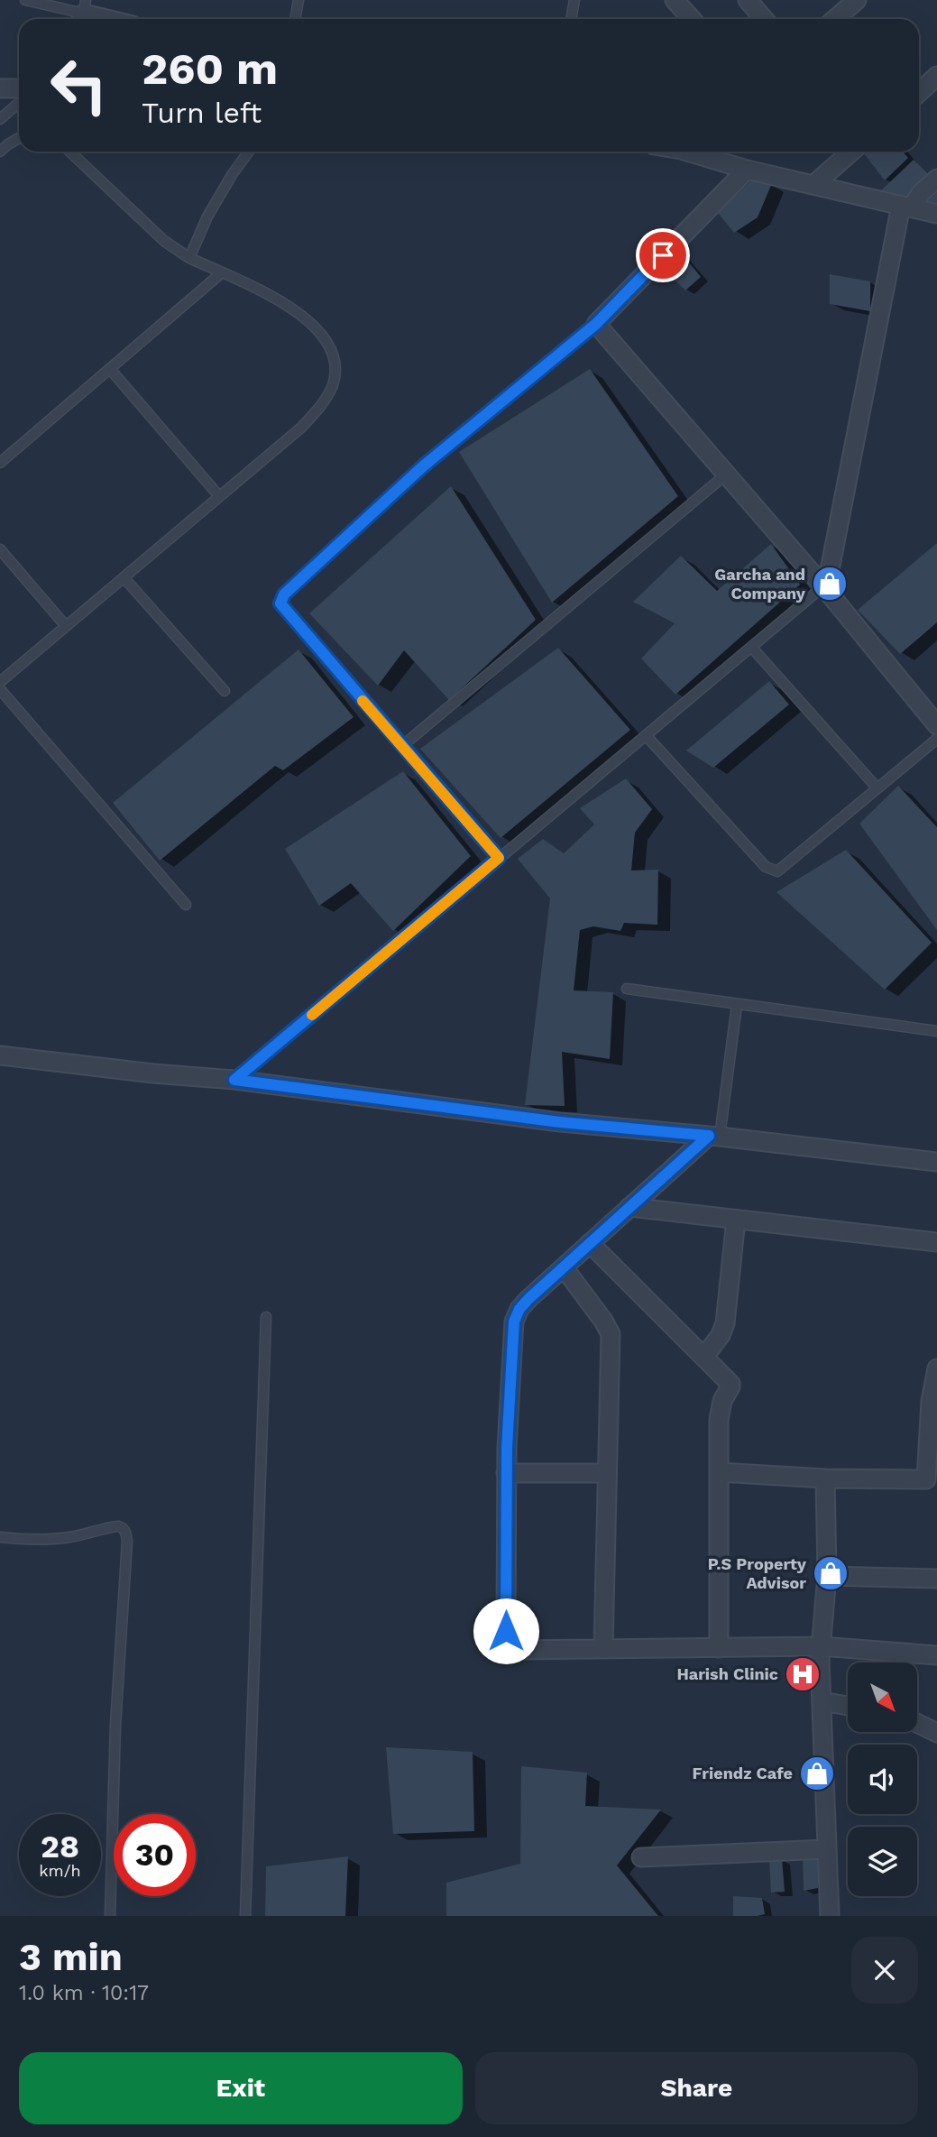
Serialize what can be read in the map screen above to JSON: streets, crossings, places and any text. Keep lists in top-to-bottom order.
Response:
{
  "places": {
    "shop": ["Garcha and Company", "P.S Property Advisor", "Friendz Cafe"],
    "hospital": ["Harish Clinic"]
  },
  "north": "bottom right",
  "page": {
    "turn": ["260 m", "Turn left"],
    "speed": "28 km/h",
    "limit": "30",
    "heading": ["3 min", "1.0 km · 10:17"],
    "buttons": ["Exit", "Share"]
  }
}
